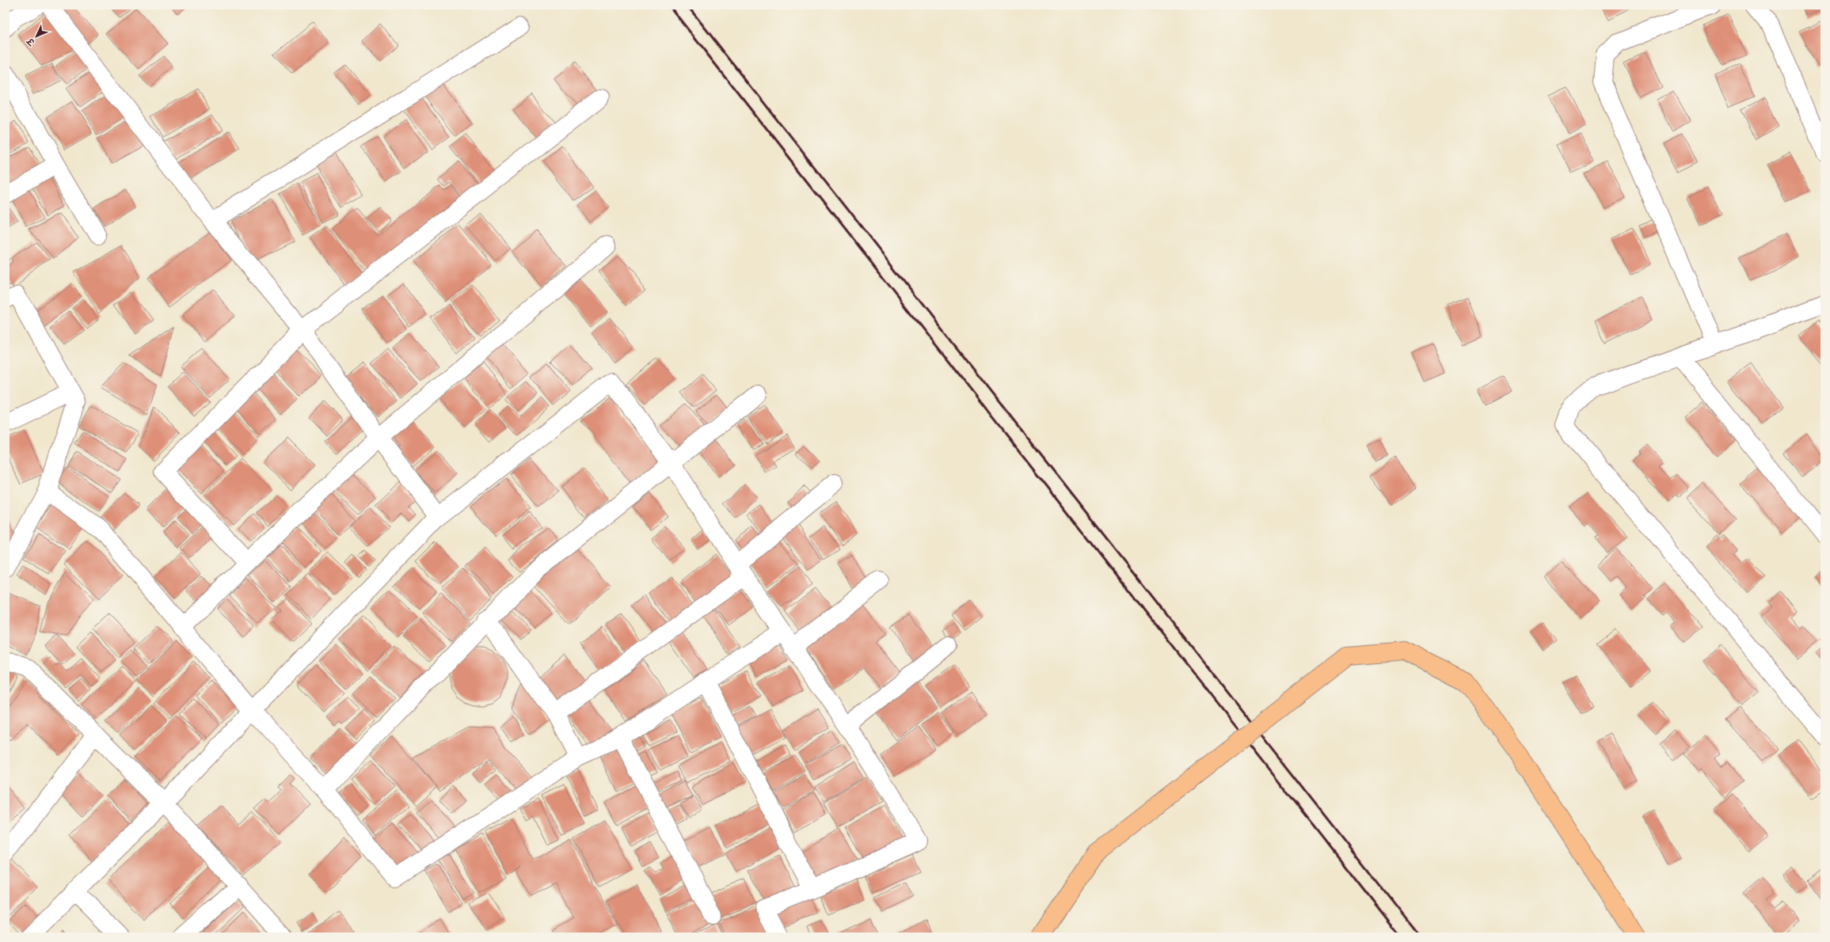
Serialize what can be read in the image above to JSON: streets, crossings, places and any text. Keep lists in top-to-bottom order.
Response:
{
  "north": "bottom left"
}
